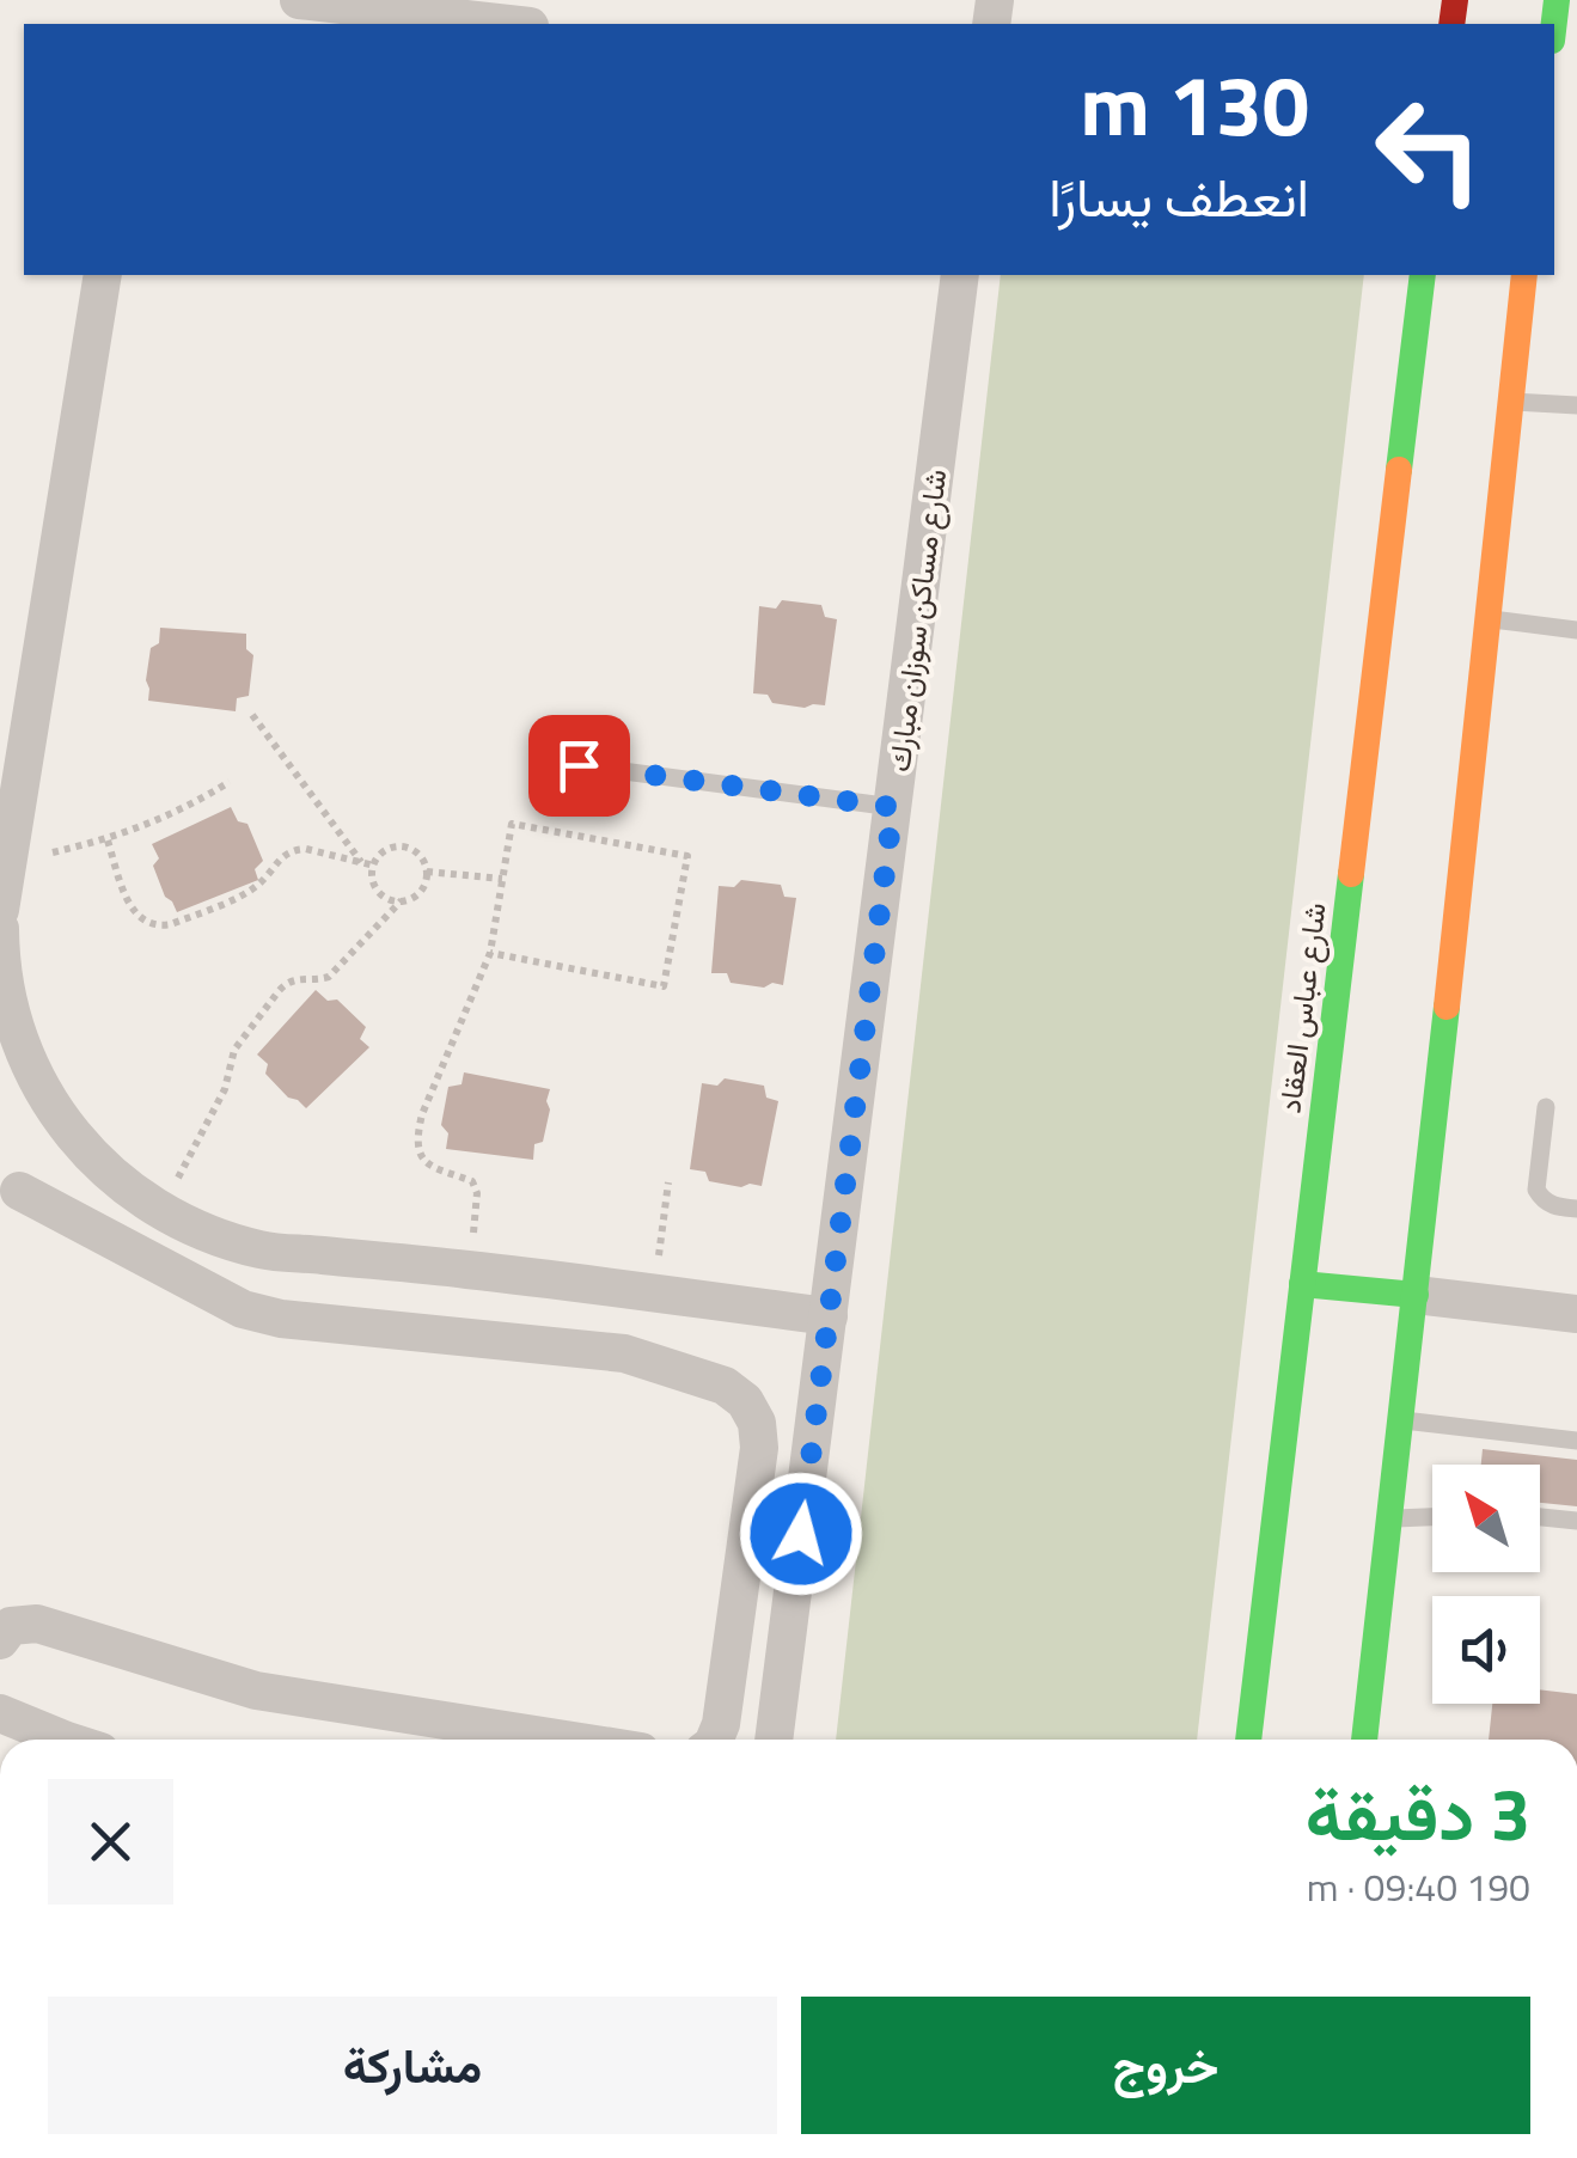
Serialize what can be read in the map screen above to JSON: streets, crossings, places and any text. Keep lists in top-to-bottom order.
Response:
{
  "streets": {
    "street": ["شارع مساكن سوزان مبارك", "شارع عباس العقاد"]
  },
  "north": "top left",
  "page": {
    "turn": ["130 m", "انعطف يسارًا"],
    "heading": ["3 دقيقة", "190 m · 09:40"],
    "buttons": ["خروج", "مشاركة"]
  }
}
